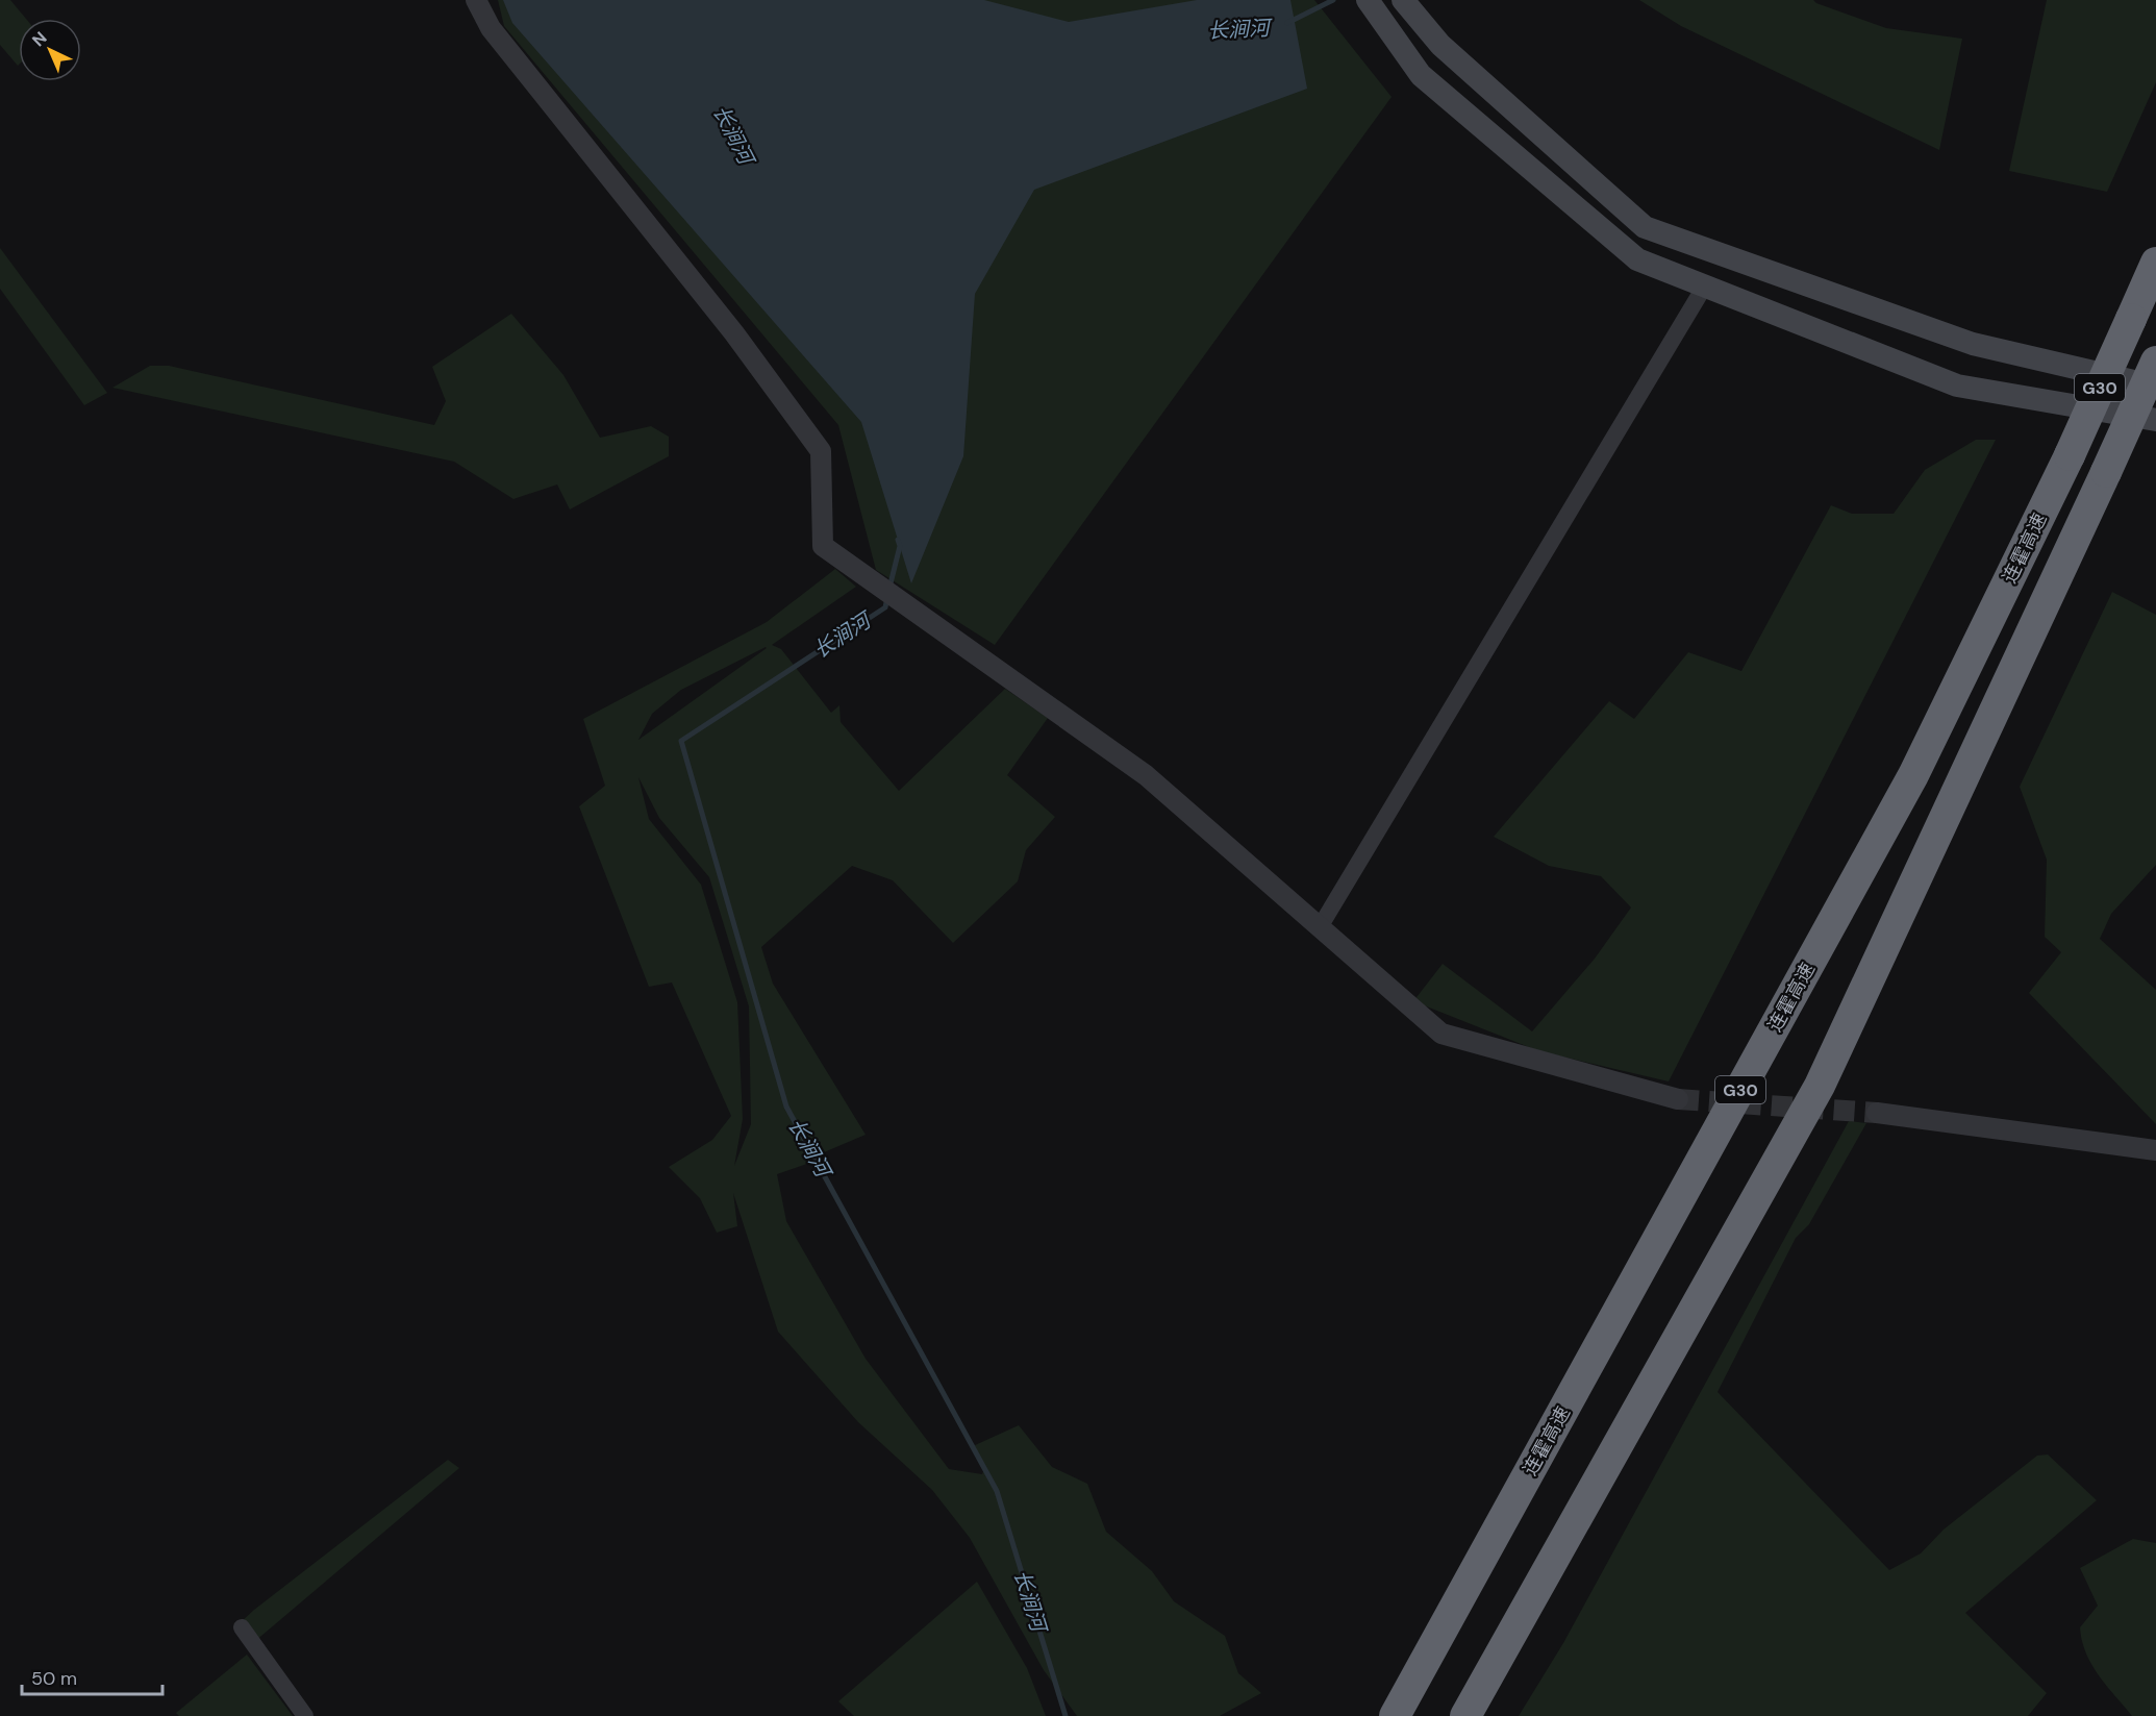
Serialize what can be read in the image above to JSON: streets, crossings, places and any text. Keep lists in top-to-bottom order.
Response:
{
  "streets": {
    "highway": ["G30", "连霍高速"]
  },
  "water": ["长涧河"],
  "scale_bar": "50 m",
  "north": "top left"
}
